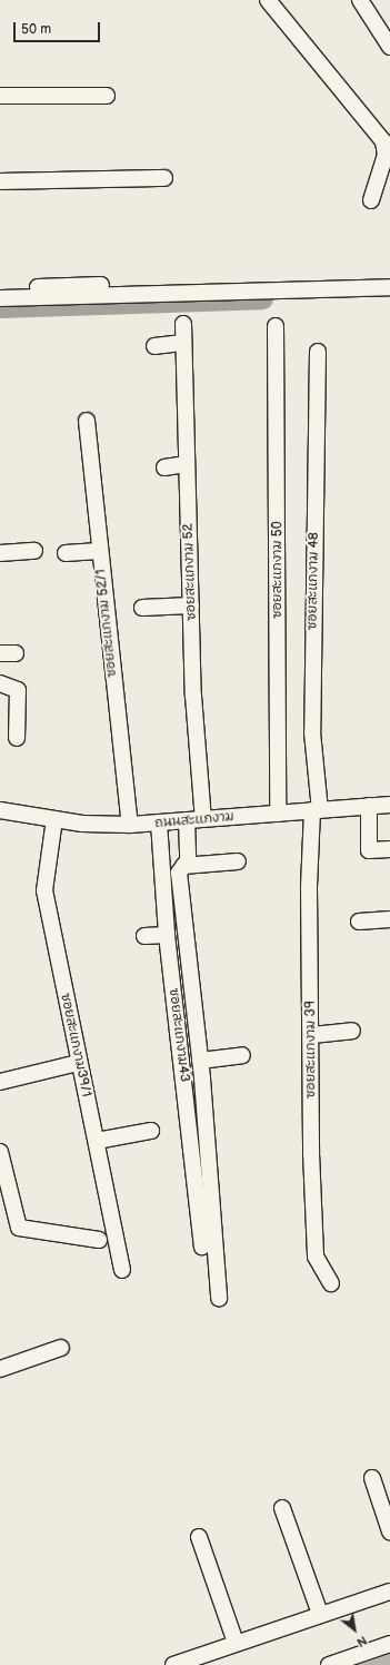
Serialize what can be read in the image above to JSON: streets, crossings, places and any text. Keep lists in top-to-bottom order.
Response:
{
  "streets": {
    "street": [
      "ซอยสะแกงาม 50",
      "ซอยสะแกงาม 52",
      "ซอยสะแกงาม 48",
      "ซอยสะแกงาม 52/1",
      "ถนนสะแกงาม",
      "ซอยสะแกงาม43",
      "ซอยสะแกงาม39/1",
      "ซอยสะแกงาม 39"
    ]
  },
  "crossings": [
    ["ซอยสะแกงาม 50", "ถนนสะแกงาม"],
    ["ซอยสะแกงาม 52", "ถนนสะแกงาม"],
    ["ซอยสะแกงาม 48", "ถนนสะแกงาม"],
    ["ซอยสะแกงาม 48", "ซอยสะแกงาม 39"],
    ["ซอยสะแกงาม 52/1", "ถนนสะแกงาม"],
    ["ถนนสะแกงาม", "ซอยสะแกงาม43"],
    ["ถนนสะแกงาม", "ซอยสะแกงาม39/1"],
    ["ถนนสะแกงาม", "ซอยสะแกงาม 39"]
  ],
  "scale_bar": "50 m",
  "north": "bottom right"
}
